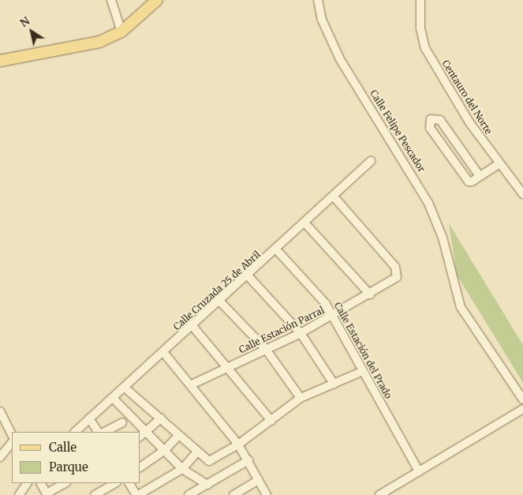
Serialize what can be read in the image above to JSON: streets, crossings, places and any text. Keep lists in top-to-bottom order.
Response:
{
  "streets": {
    "street": [
      "Centauro del Norte",
      "Calle Felipe Pescador",
      "Calle Cruzada 25 de Abril",
      "Calle Estación Parral",
      "Calle Estación del Prado"
    ]
  },
  "crossings": [
    ["Calle Cruzada 25 de Abril", "Calle Estación Parral"],
    ["Calle Cruzada 25 de Abril", "Calle Estación del Prado"],
    ["Calle Estación Parral", "Calle Estación del Prado"]
  ],
  "legend": ["Calle", "Parque"],
  "north": "top left"
}
